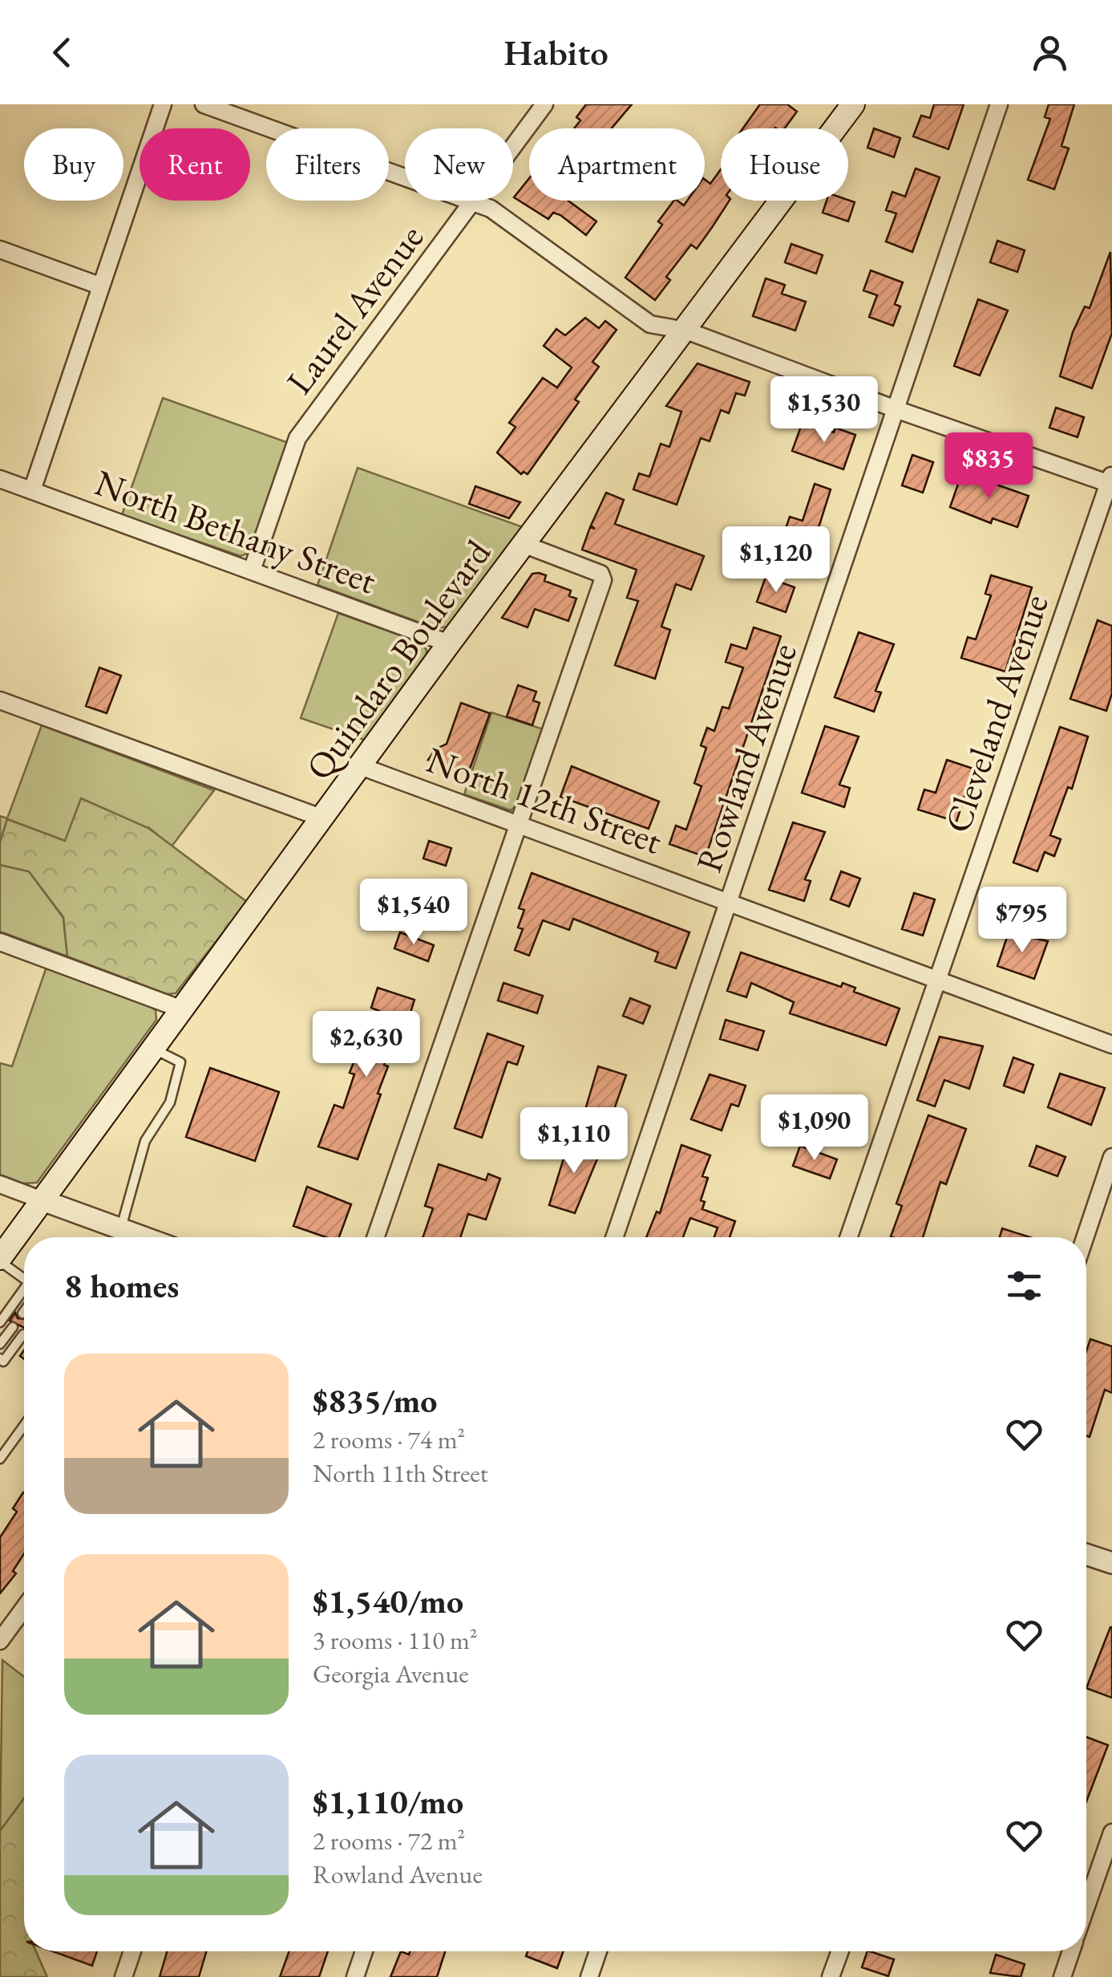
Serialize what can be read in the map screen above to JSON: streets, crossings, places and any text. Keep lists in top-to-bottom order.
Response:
{
  "streets": {
    "main road": ["Quindaro Boulevard"],
    "street": [
      "Laurel Avenue",
      "North Bethany Street",
      "Cleveland Avenue",
      "Rowland Avenue",
      "North 12th Street"
    ]
  },
  "crossings": [
    ["Laurel Avenue", "North Bethany Street"],
    ["North Bethany Street", "Quindaro Boulevard"],
    ["Quindaro Boulevard", "North 12th Street"],
    ["Cleveland Avenue", "North 12th Street"],
    ["Rowland Avenue", "North 12th Street"]
  ],
  "page": {
    "header": "Habito",
    "chip": [
      "Buy",
      "Rent",
      "Filters",
      "New",
      "Apartment",
      "House"
    ],
    "price": [
      "$1,530",
      "$835",
      "$1,120",
      "$1,540",
      "$795",
      "$2,630",
      "$1,090",
      "$1,110"
    ],
    "heading": "8 homes",
    "list": [
      {
        "name": "$835/mo",
        "note": "2 rooms · 74 m² · North 11th Street"
      },
      {
        "name": "$1,540/mo",
        "note": "3 rooms · 110 m² · Georgia Avenue"
      },
      {
        "name": "$1,110/mo",
        "note": "2 rooms · 72 m² · Rowland Avenue"
      }
    ]
  }
}
